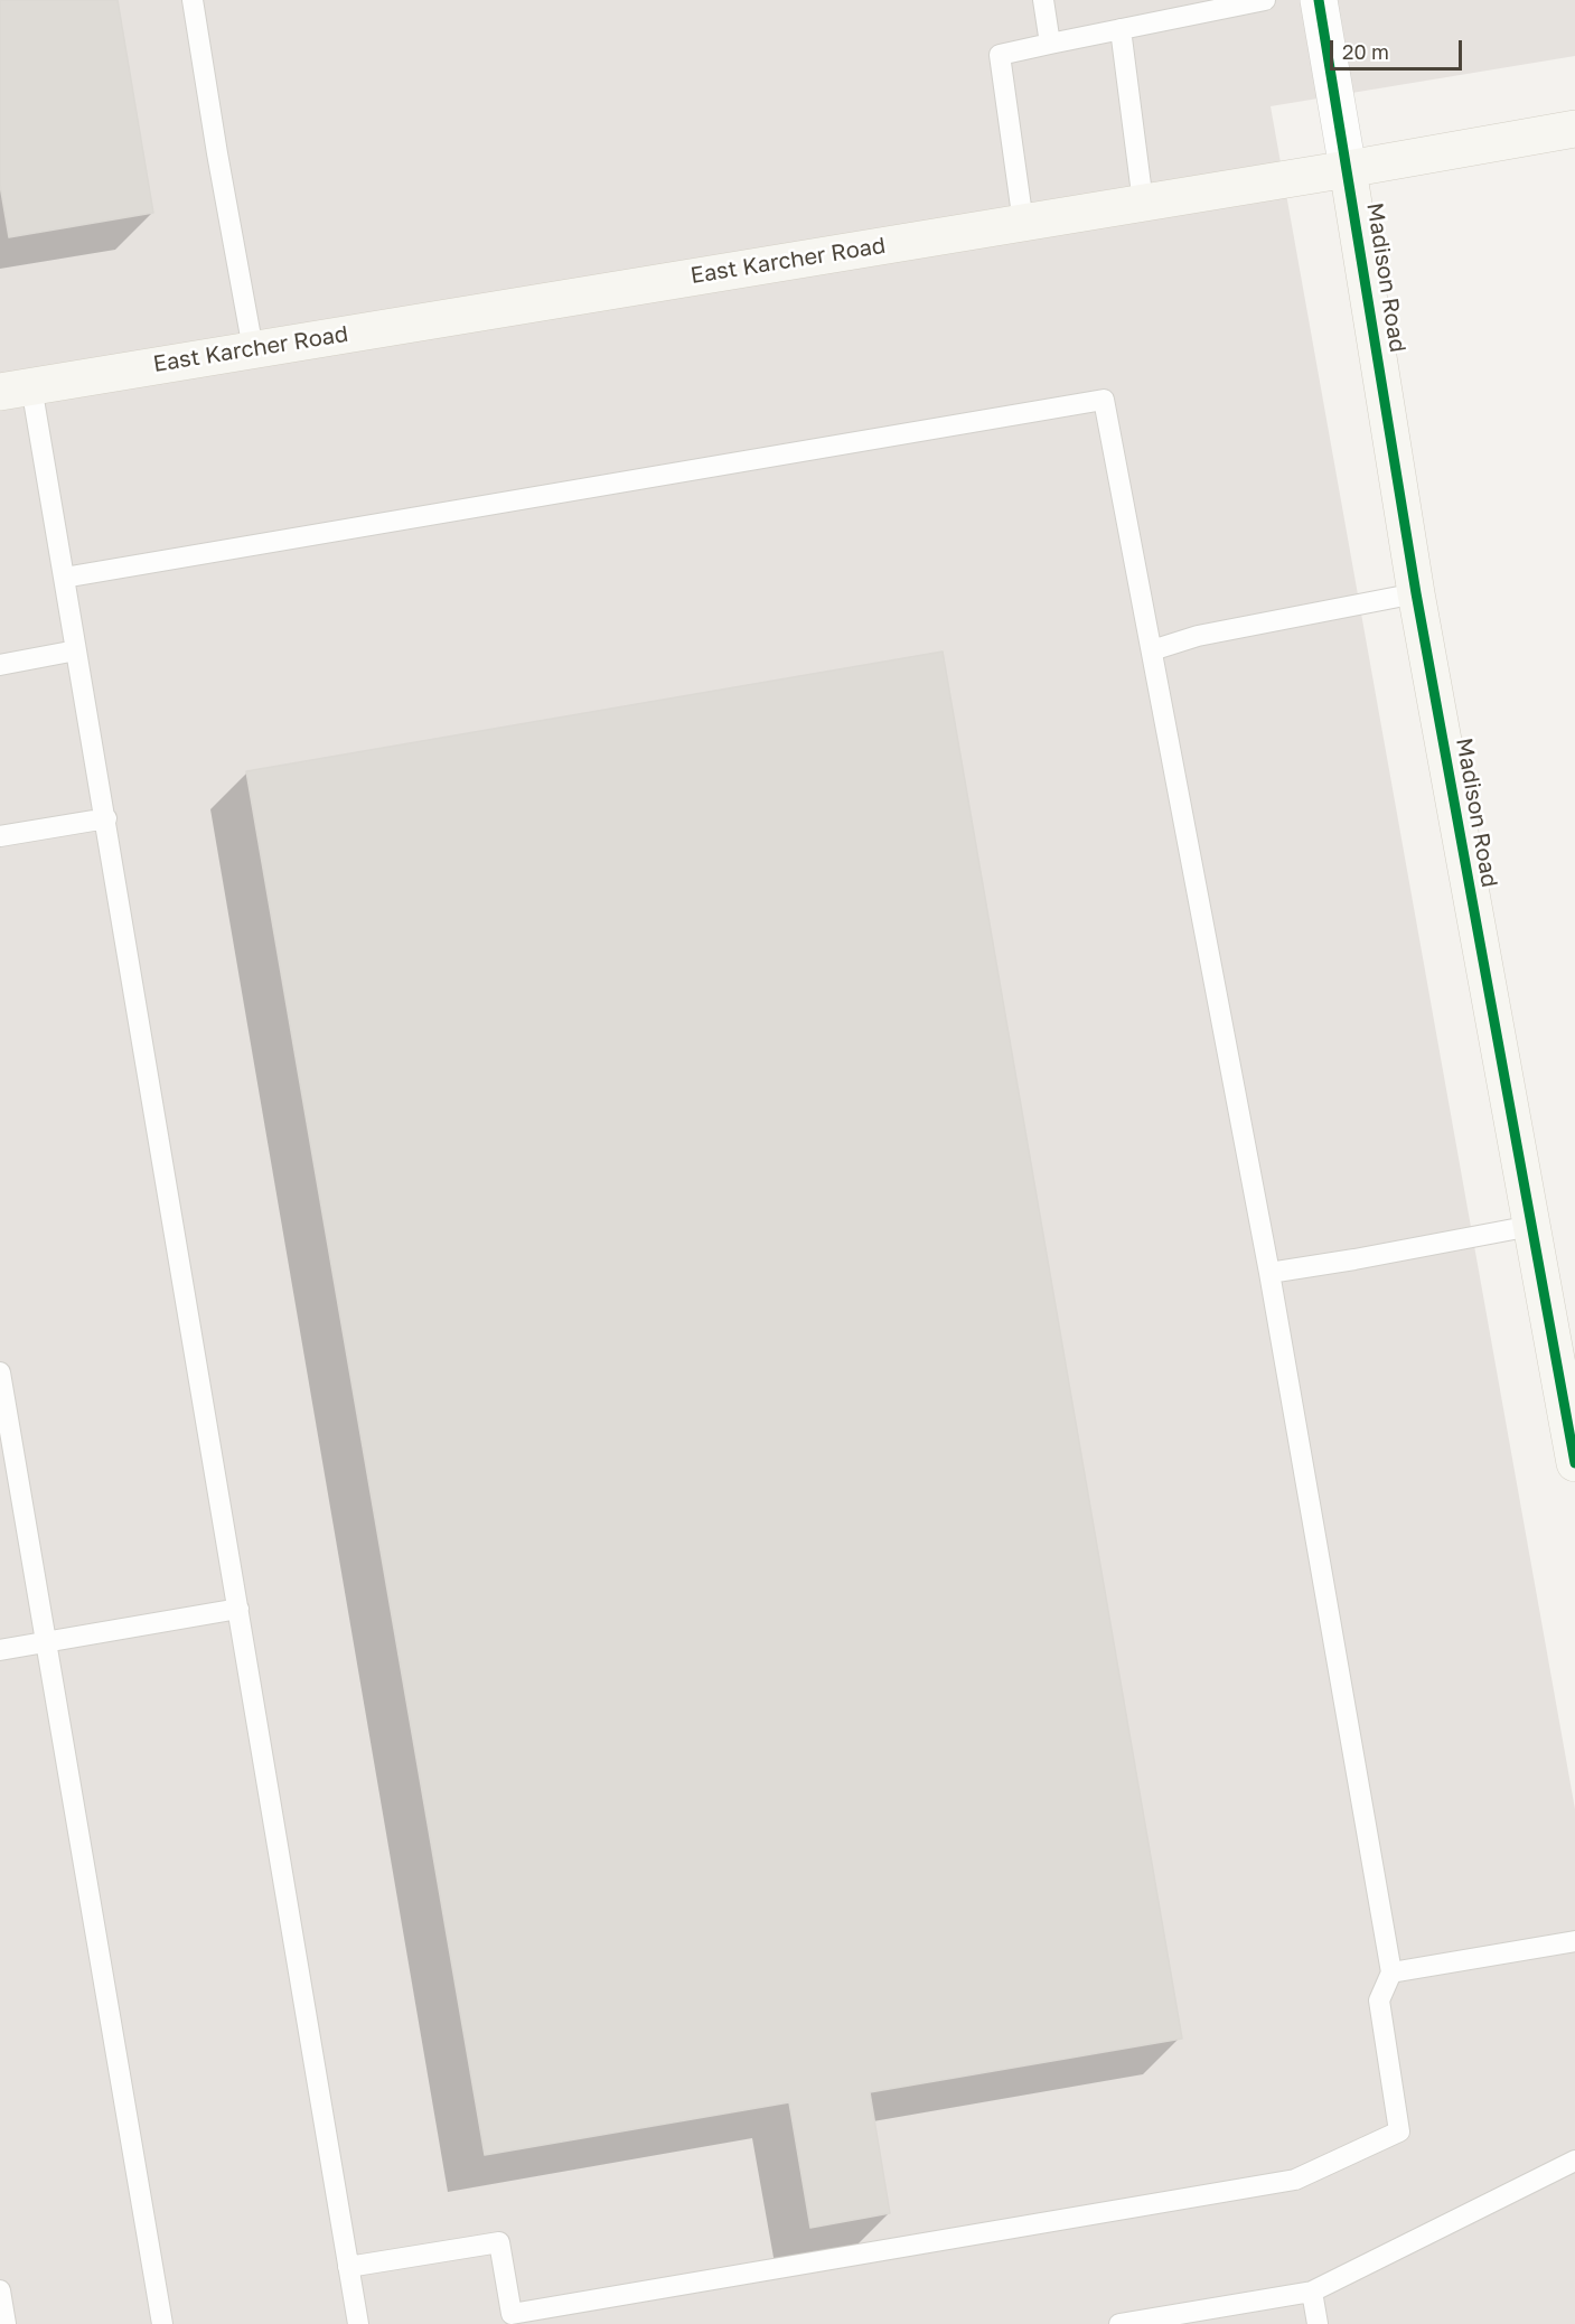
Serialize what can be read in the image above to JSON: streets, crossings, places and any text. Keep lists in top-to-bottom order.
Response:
{
  "streets": {
    "main road": ["East Karcher Road", "Madison Road"]
  },
  "crossings": [
    ["East Karcher Road", "Madison Road"]
  ],
  "scale_bar": "20 m"
}
